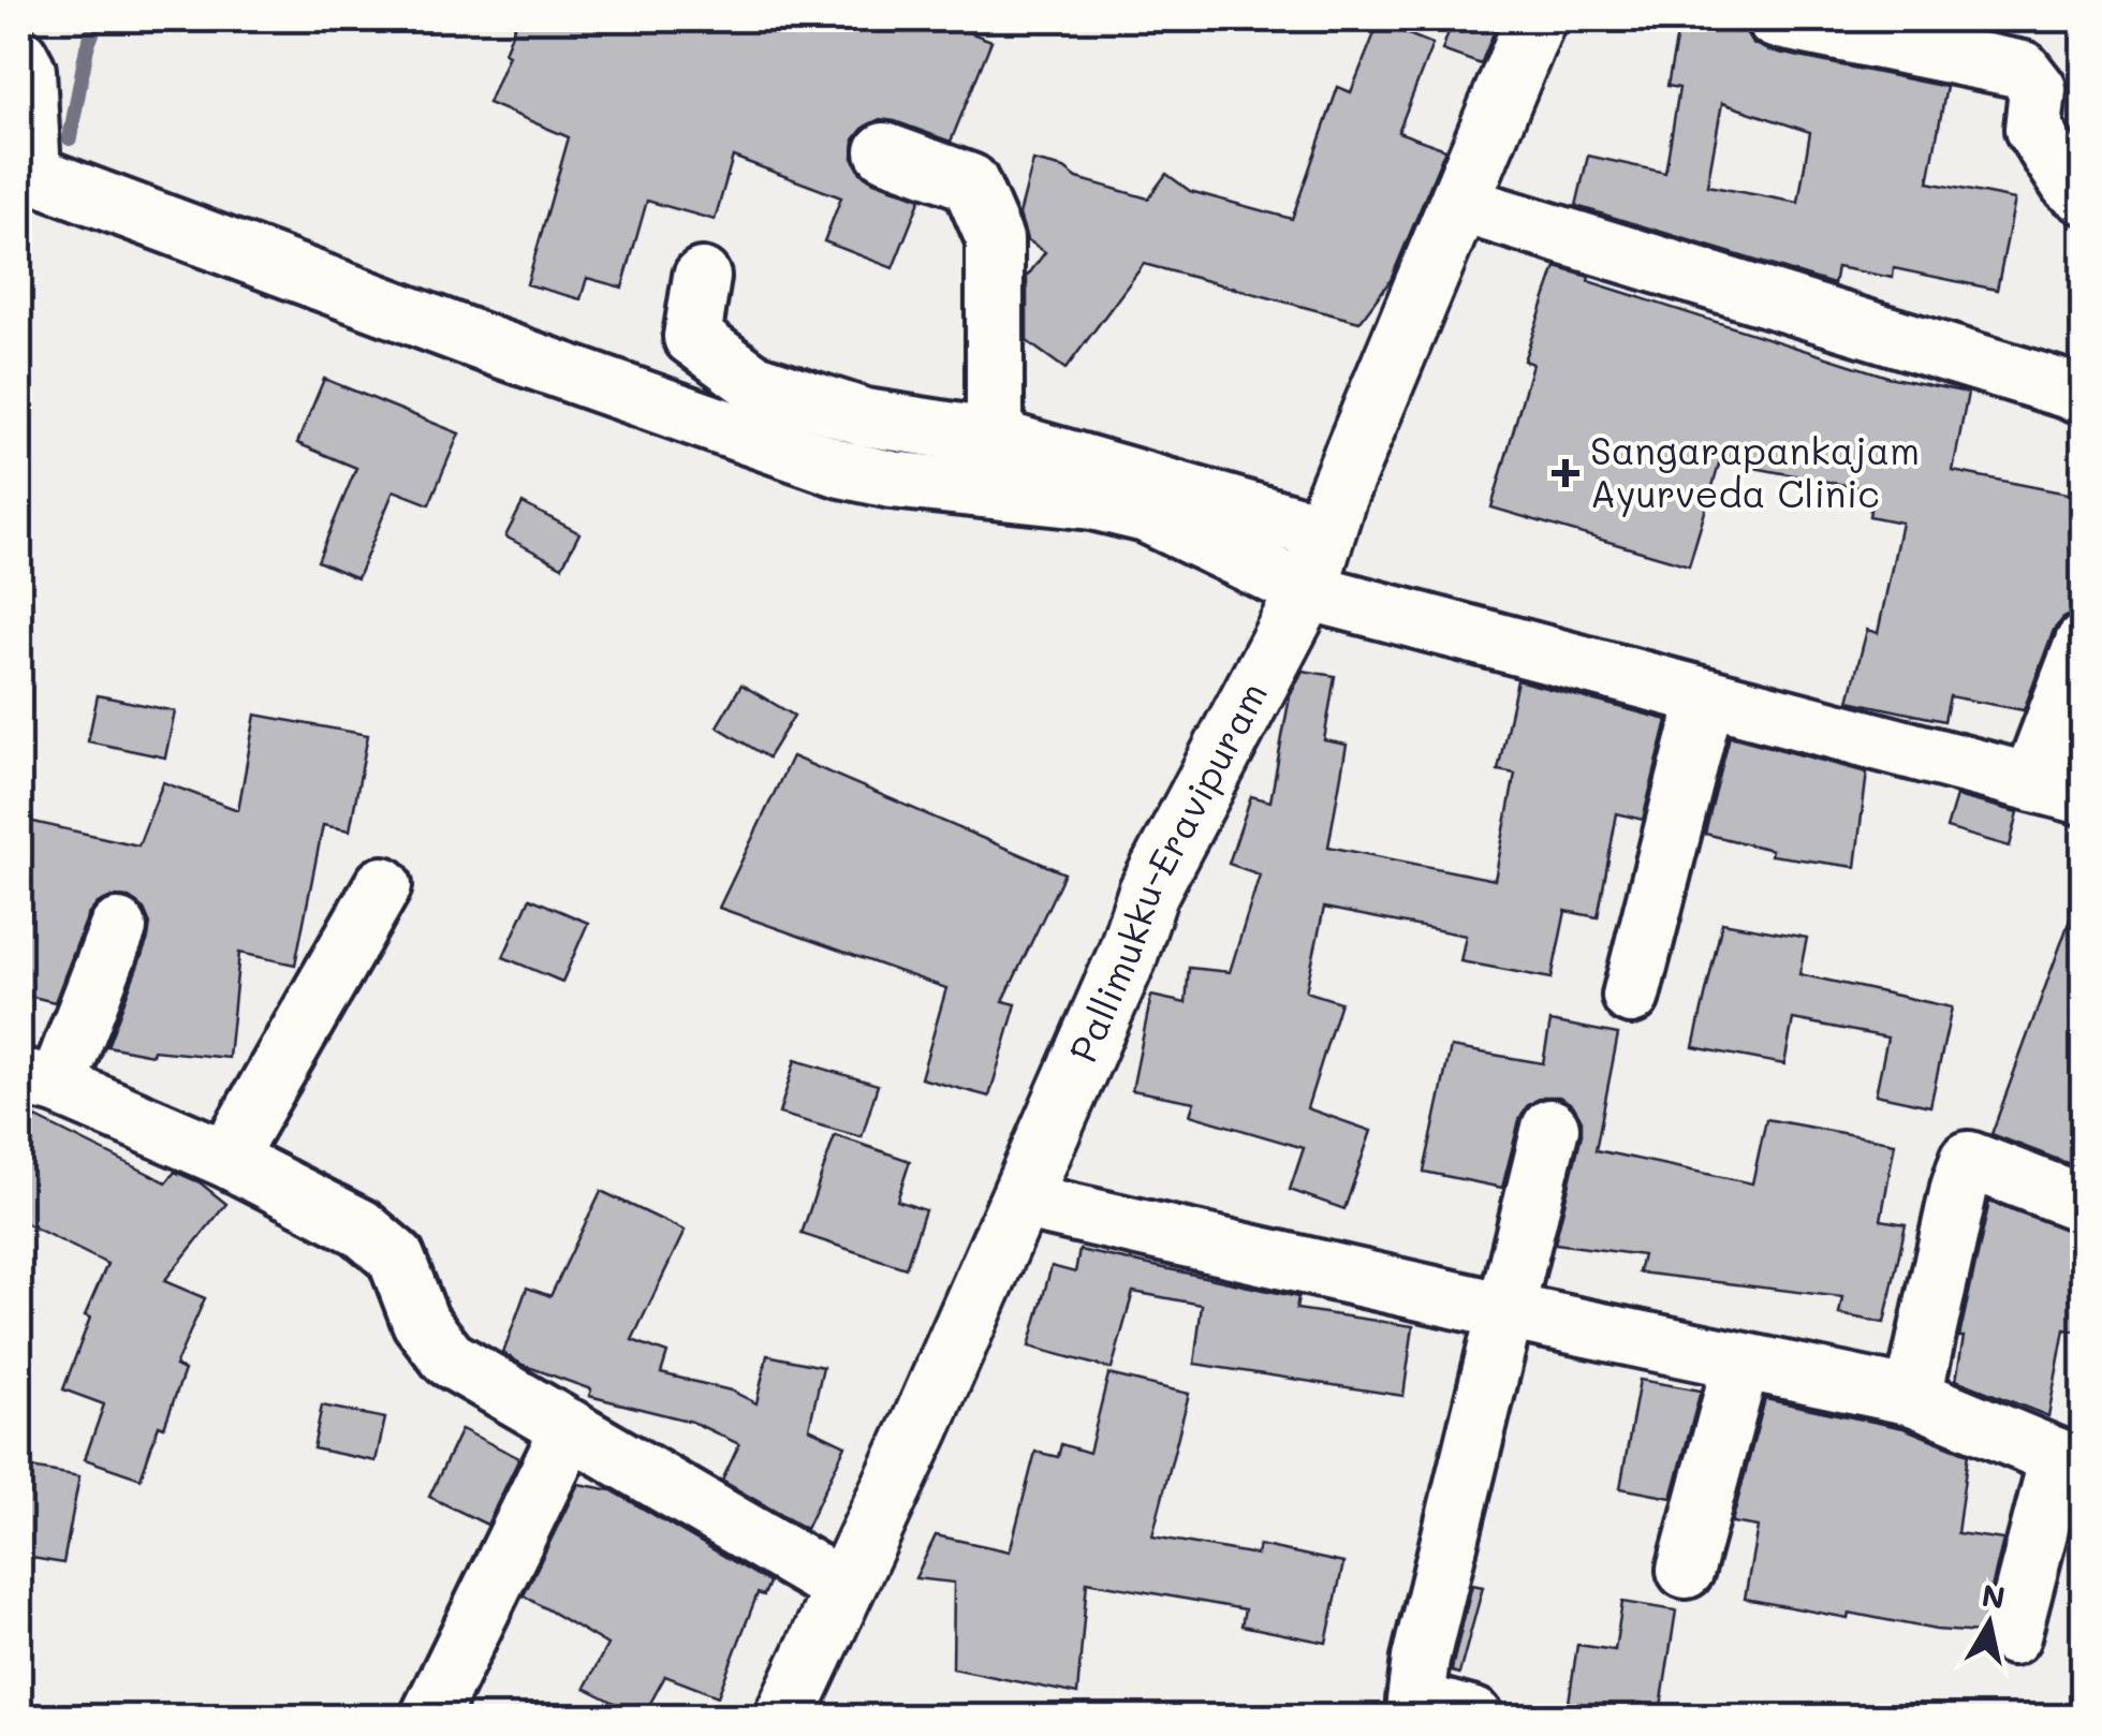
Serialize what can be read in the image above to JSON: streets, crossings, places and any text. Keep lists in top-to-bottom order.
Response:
{
  "streets": {
    "main road": ["Pallimukku-Eravipuram"]
  },
  "places": {
    "health": ["Sangarapankajam Ayurveda Clinic"]
  },
  "north": "top"
}
